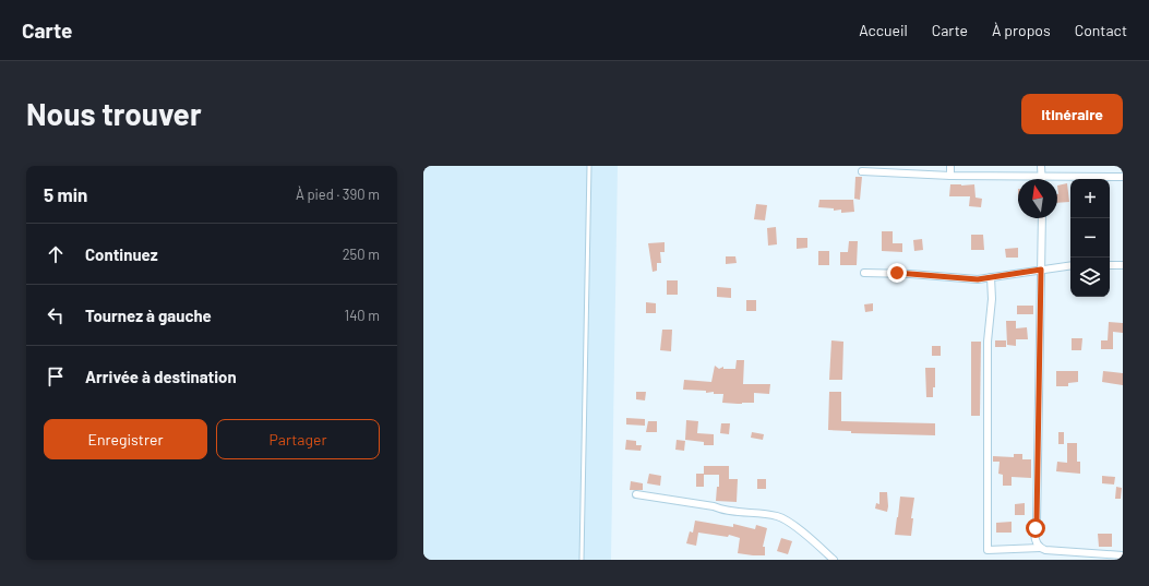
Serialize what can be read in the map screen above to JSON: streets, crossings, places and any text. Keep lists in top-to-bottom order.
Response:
{
  "north": "top",
  "page": {
    "header": "Carte",
    "nav": [
      "Accueil",
      "Carte",
      "À propos",
      "Contact"
    ],
    "buttons": [
      "Itinéraire",
      ["Enregistrer", "Partager"]
    ],
    "title": "Nous trouver",
    "heading": ["5 min", "À pied · 390 m"],
    "map_buttons": ["+", "−"],
    "list": [
      ["Continuez", "250 m"],
      ["Tournez à gauche", "140 m"],
      "Arrivée à destination"
    ]
  }
}
